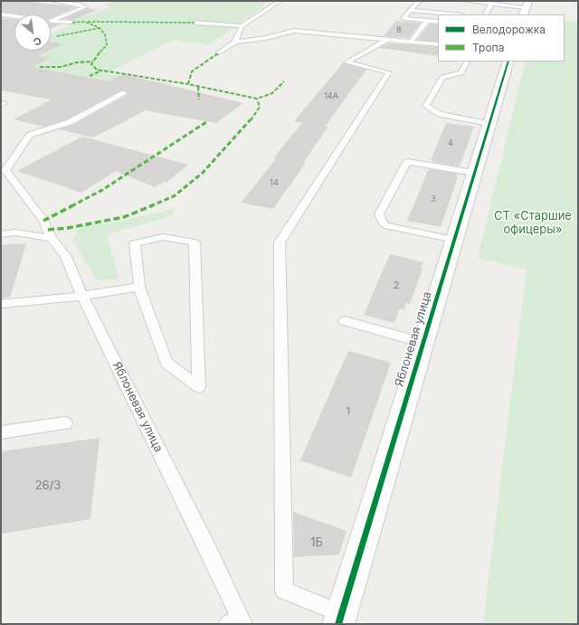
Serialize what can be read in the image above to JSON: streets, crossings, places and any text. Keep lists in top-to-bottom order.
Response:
{
  "streets": {
    "street": ["Яблоневая улица"]
  },
  "parks": ["СТ «Старшие офицеры»"],
  "house_numbers": [
    "8",
    "14А",
    "4",
    "14",
    "3",
    "2",
    "1",
    "26/3",
    "1Б"
  ],
  "legend": ["Велодорожка", "Тропа"],
  "north": "bottom right"
}
